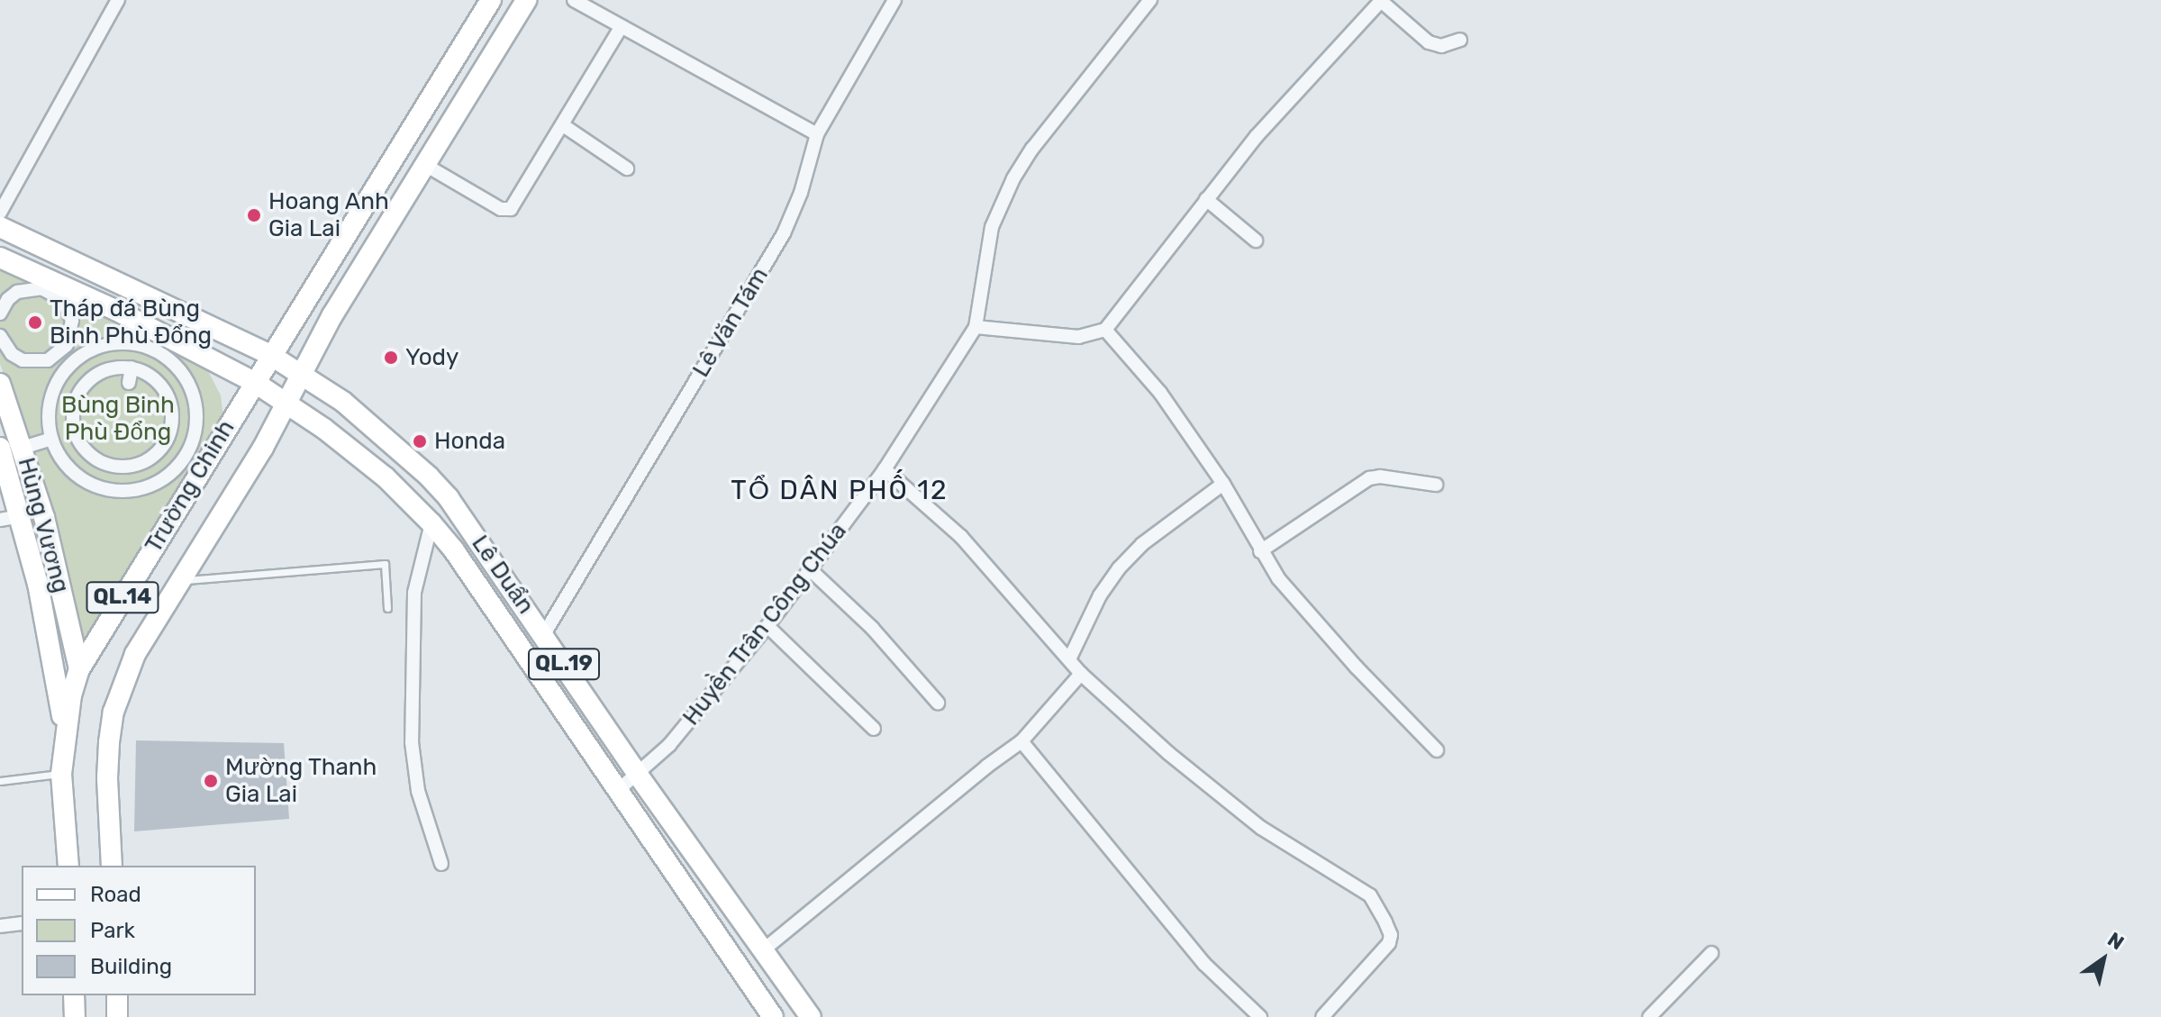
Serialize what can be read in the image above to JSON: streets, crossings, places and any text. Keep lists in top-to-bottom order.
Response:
{
  "streets": {
    "main road": [
      "Trường Chinh",
      "Hùng Vương",
      "Lê Duẩn",
      "QL.14",
      "QL.19"
    ],
    "street": ["Lê Văn Tám", "Huyền Trân Công Chúa"]
  },
  "crossings": [
    ["Lê Văn Tám", "Lê Duẩn"],
    ["Trường Chinh", "Hùng Vương"],
    ["Trường Chinh", "Lê Duẩn"],
    ["Trường Chinh", "QL.14"],
    ["Lê Duẩn", "QL.14"],
    ["Lê Duẩn", "Huyền Trân Công Chúa"]
  ],
  "districts": ["TỔ DÂN PHỐ 12"],
  "parks": ["Bùng Binh Phù Đổng"],
  "places": [
    "Hoang Anh Gia Lai",
    "Tháp đá Bùng Binh Phù Đổng",
    "Yody",
    "Honda",
    "Mường Thanh Gia Lai"
  ],
  "legend": ["Road", "Park", "Building"],
  "north": "top right"
}
